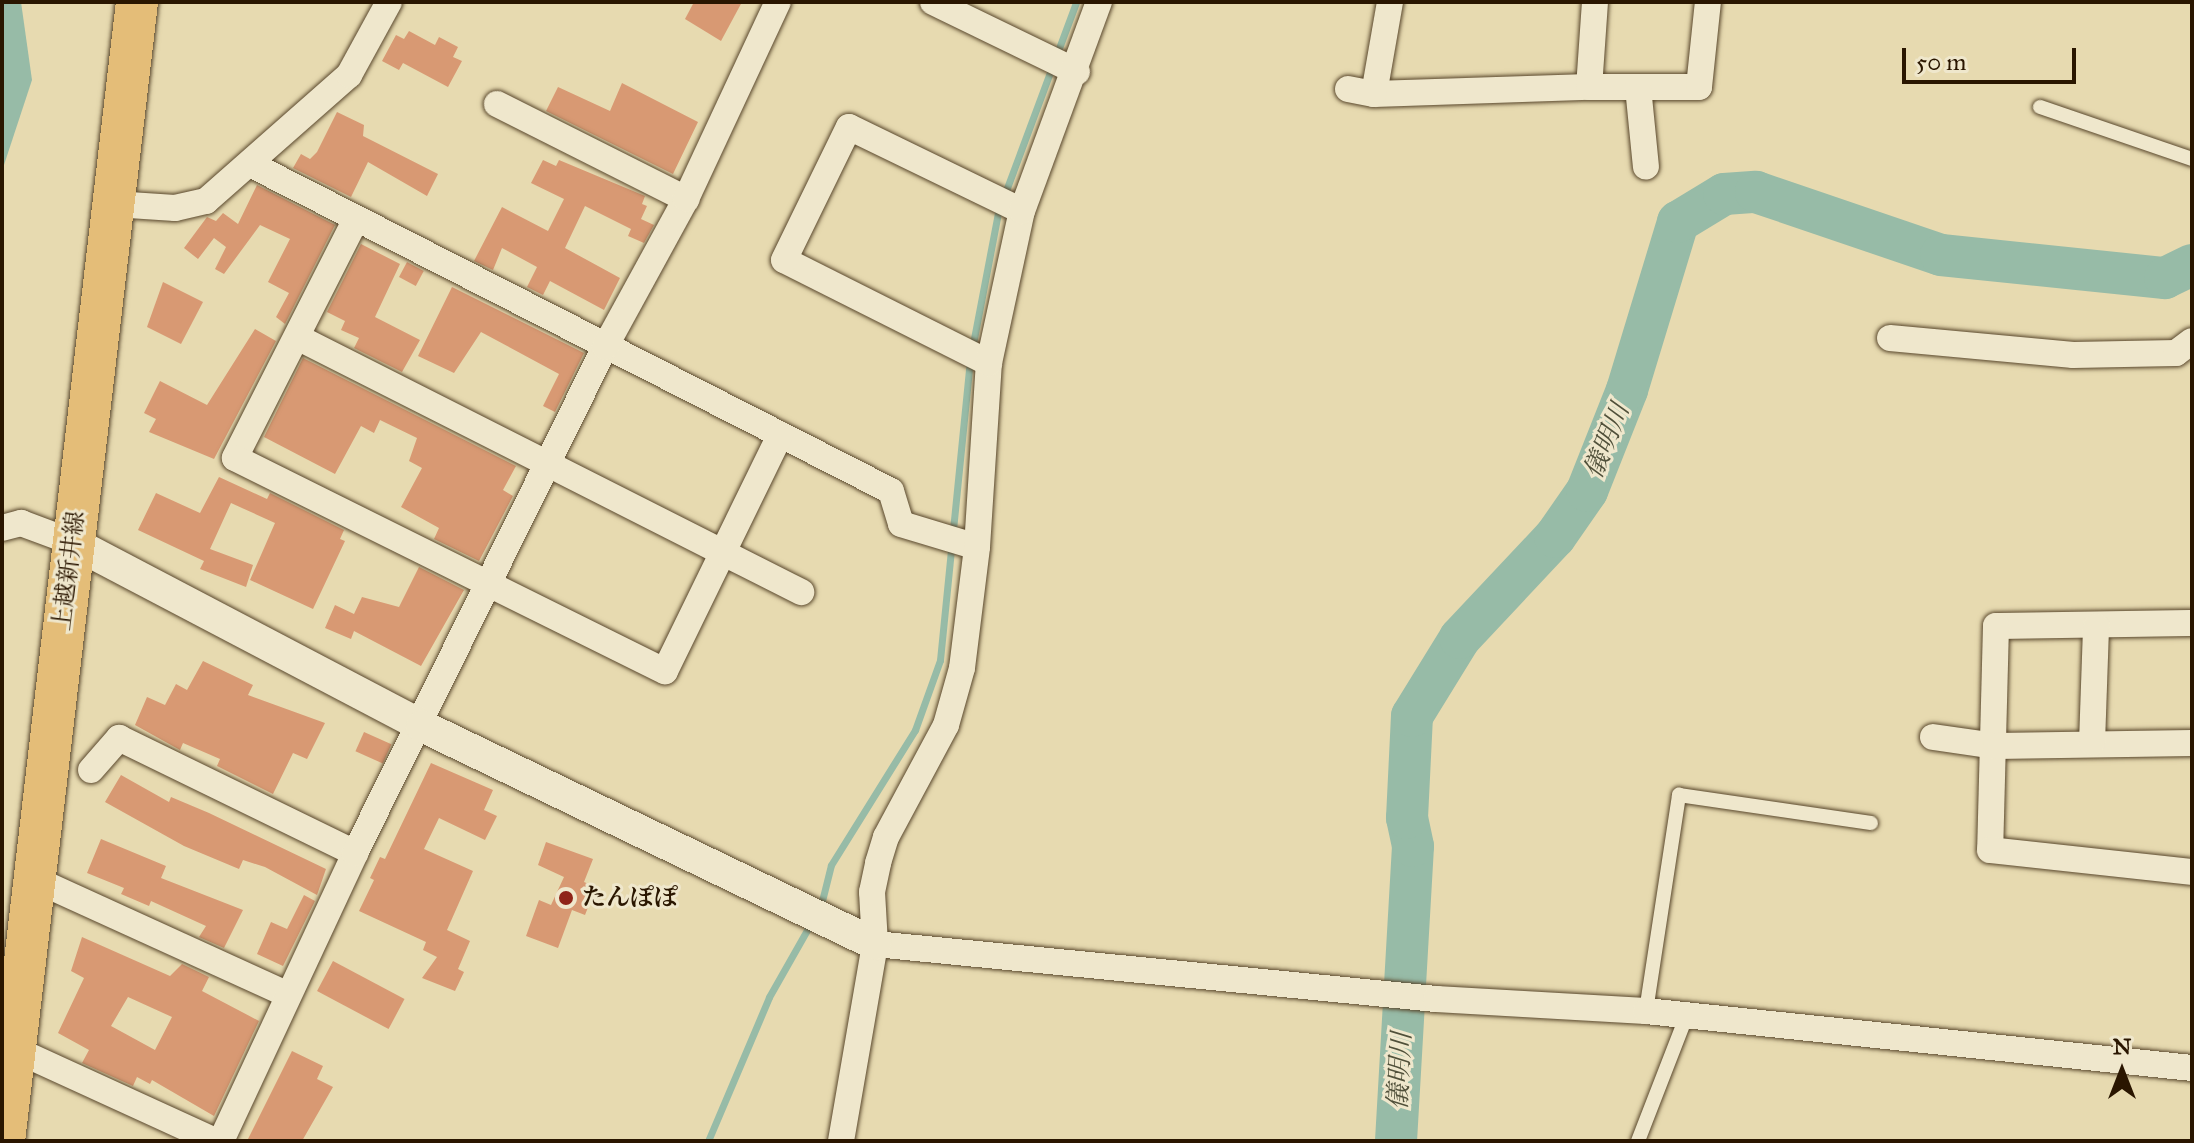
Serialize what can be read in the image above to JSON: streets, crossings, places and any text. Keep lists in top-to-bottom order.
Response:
{
  "streets": {
    "main road": ["上越新井線"]
  },
  "water": ["儀明川"],
  "places": ["たんぽぽ"],
  "scale_bar": "50 m",
  "north": "top"
}
